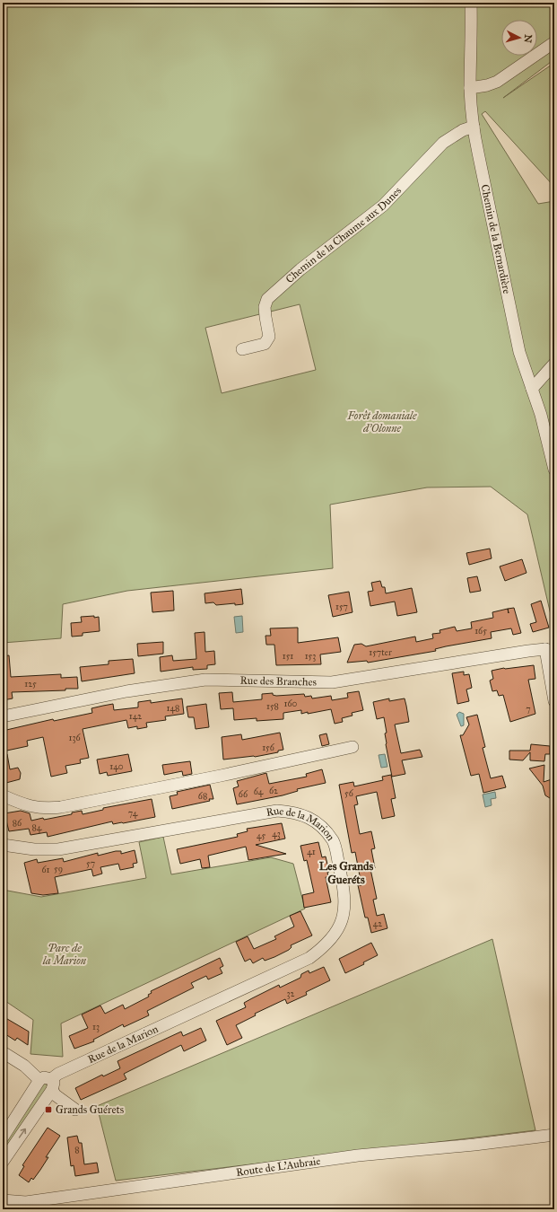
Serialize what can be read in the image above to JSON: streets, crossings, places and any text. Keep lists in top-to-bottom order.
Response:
{
  "streets": {
    "street": [
      "Chemin de la Chaume aux Dunes",
      "Chemin de la Bernardière",
      "Rue des Branches",
      "Rue de la Marion",
      "Route de L'Aubraie"
    ]
  },
  "crossings": [
    ["Chemin de la Chaume aux Dunes", "Chemin de la Bernardière"]
  ],
  "districts": ["Les Grands Gueréts"],
  "parks": ["Forêt domaniale d'Olonne", "Parc de la Marion"],
  "places": {
    "transit": ["Grands Guérets"]
  },
  "house_numbers": [
    "157",
    "165",
    "157ter",
    "151",
    "153",
    "125",
    "160",
    "158",
    "148",
    "7",
    "142",
    "136",
    "156",
    "140",
    "62",
    "64",
    "56",
    "66",
    "68",
    "74",
    "86",
    "84",
    "43",
    "45",
    "41",
    "57",
    "59",
    "61",
    "42",
    "32",
    "13",
    "8"
  ],
  "north": "right"
}
